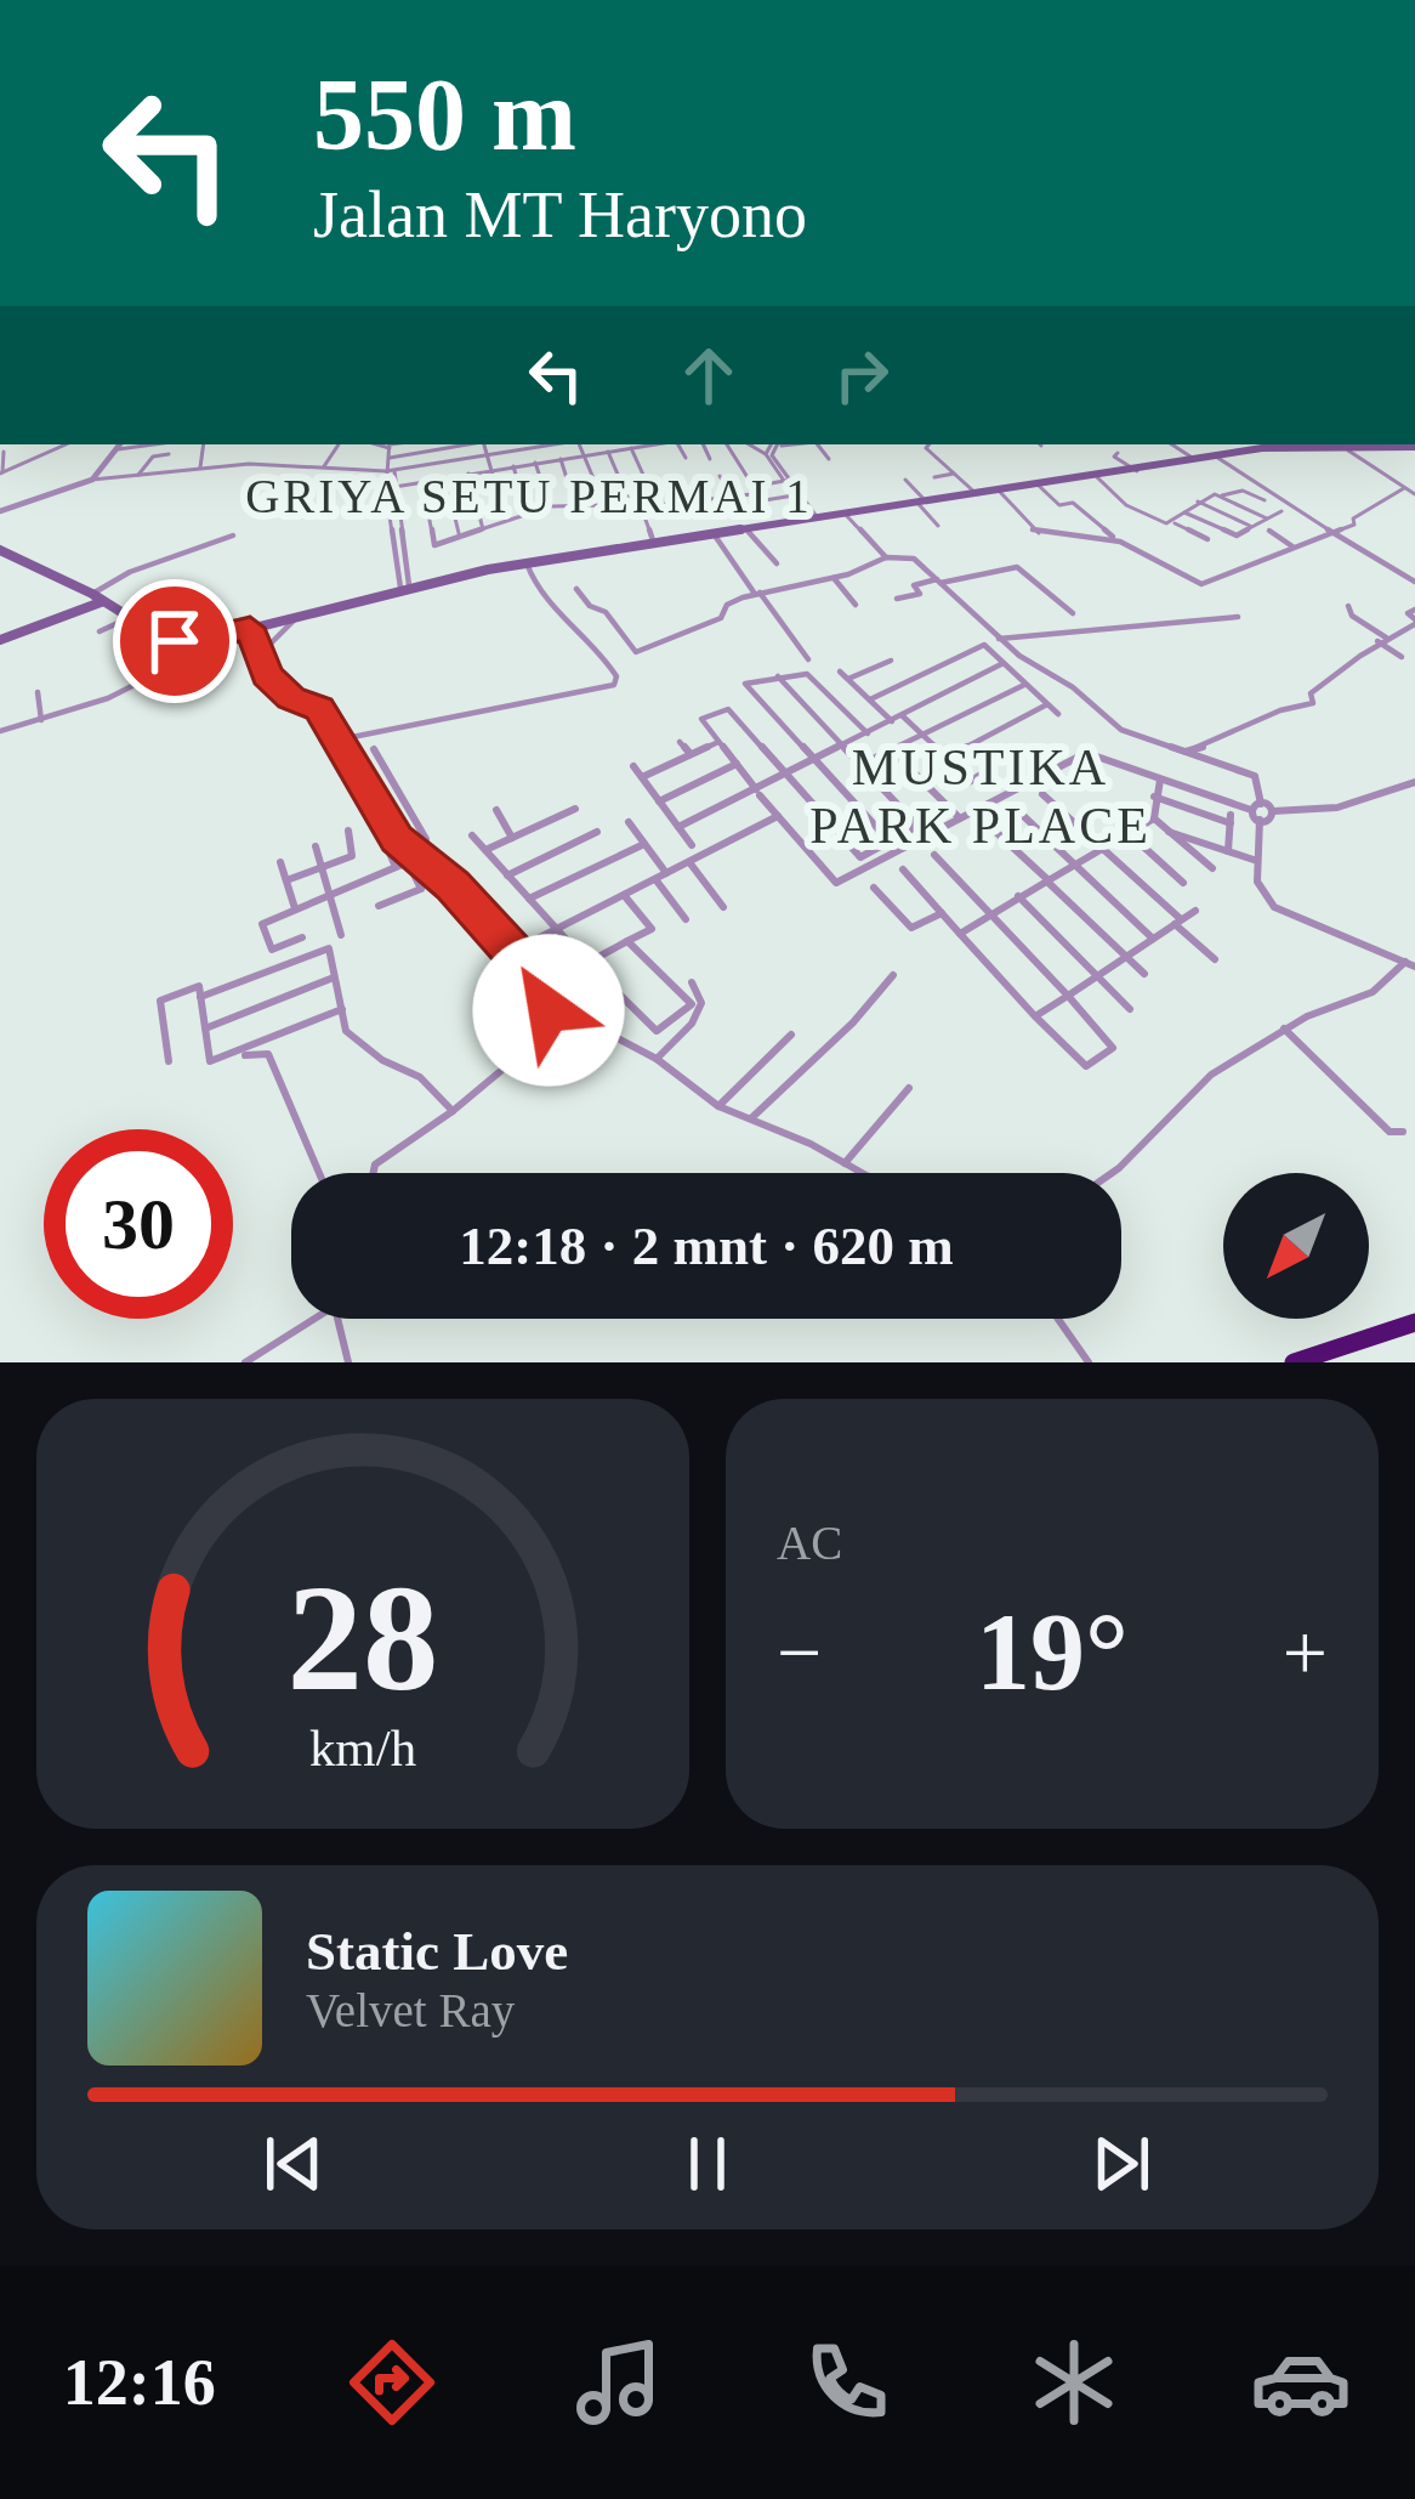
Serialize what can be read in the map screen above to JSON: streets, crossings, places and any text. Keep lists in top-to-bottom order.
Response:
{
  "districts": ["GRIYA SETU PERMAI 1", "MUSTIKA PARK PLACE"],
  "north": "bottom left",
  "page": {
    "turn": ["550 m", "Jalan MT Haryono"],
    "limit": "30",
    "trip": "12:18 · 2 mnt · 620 m",
    "tile": "AC",
    "heat": ["−", "19°", "+"],
    "song": ["Static Love", "Velvet Ray"],
    "tabs": "12:16",
    "gauge": ["28", "km/h"]
  }
}
